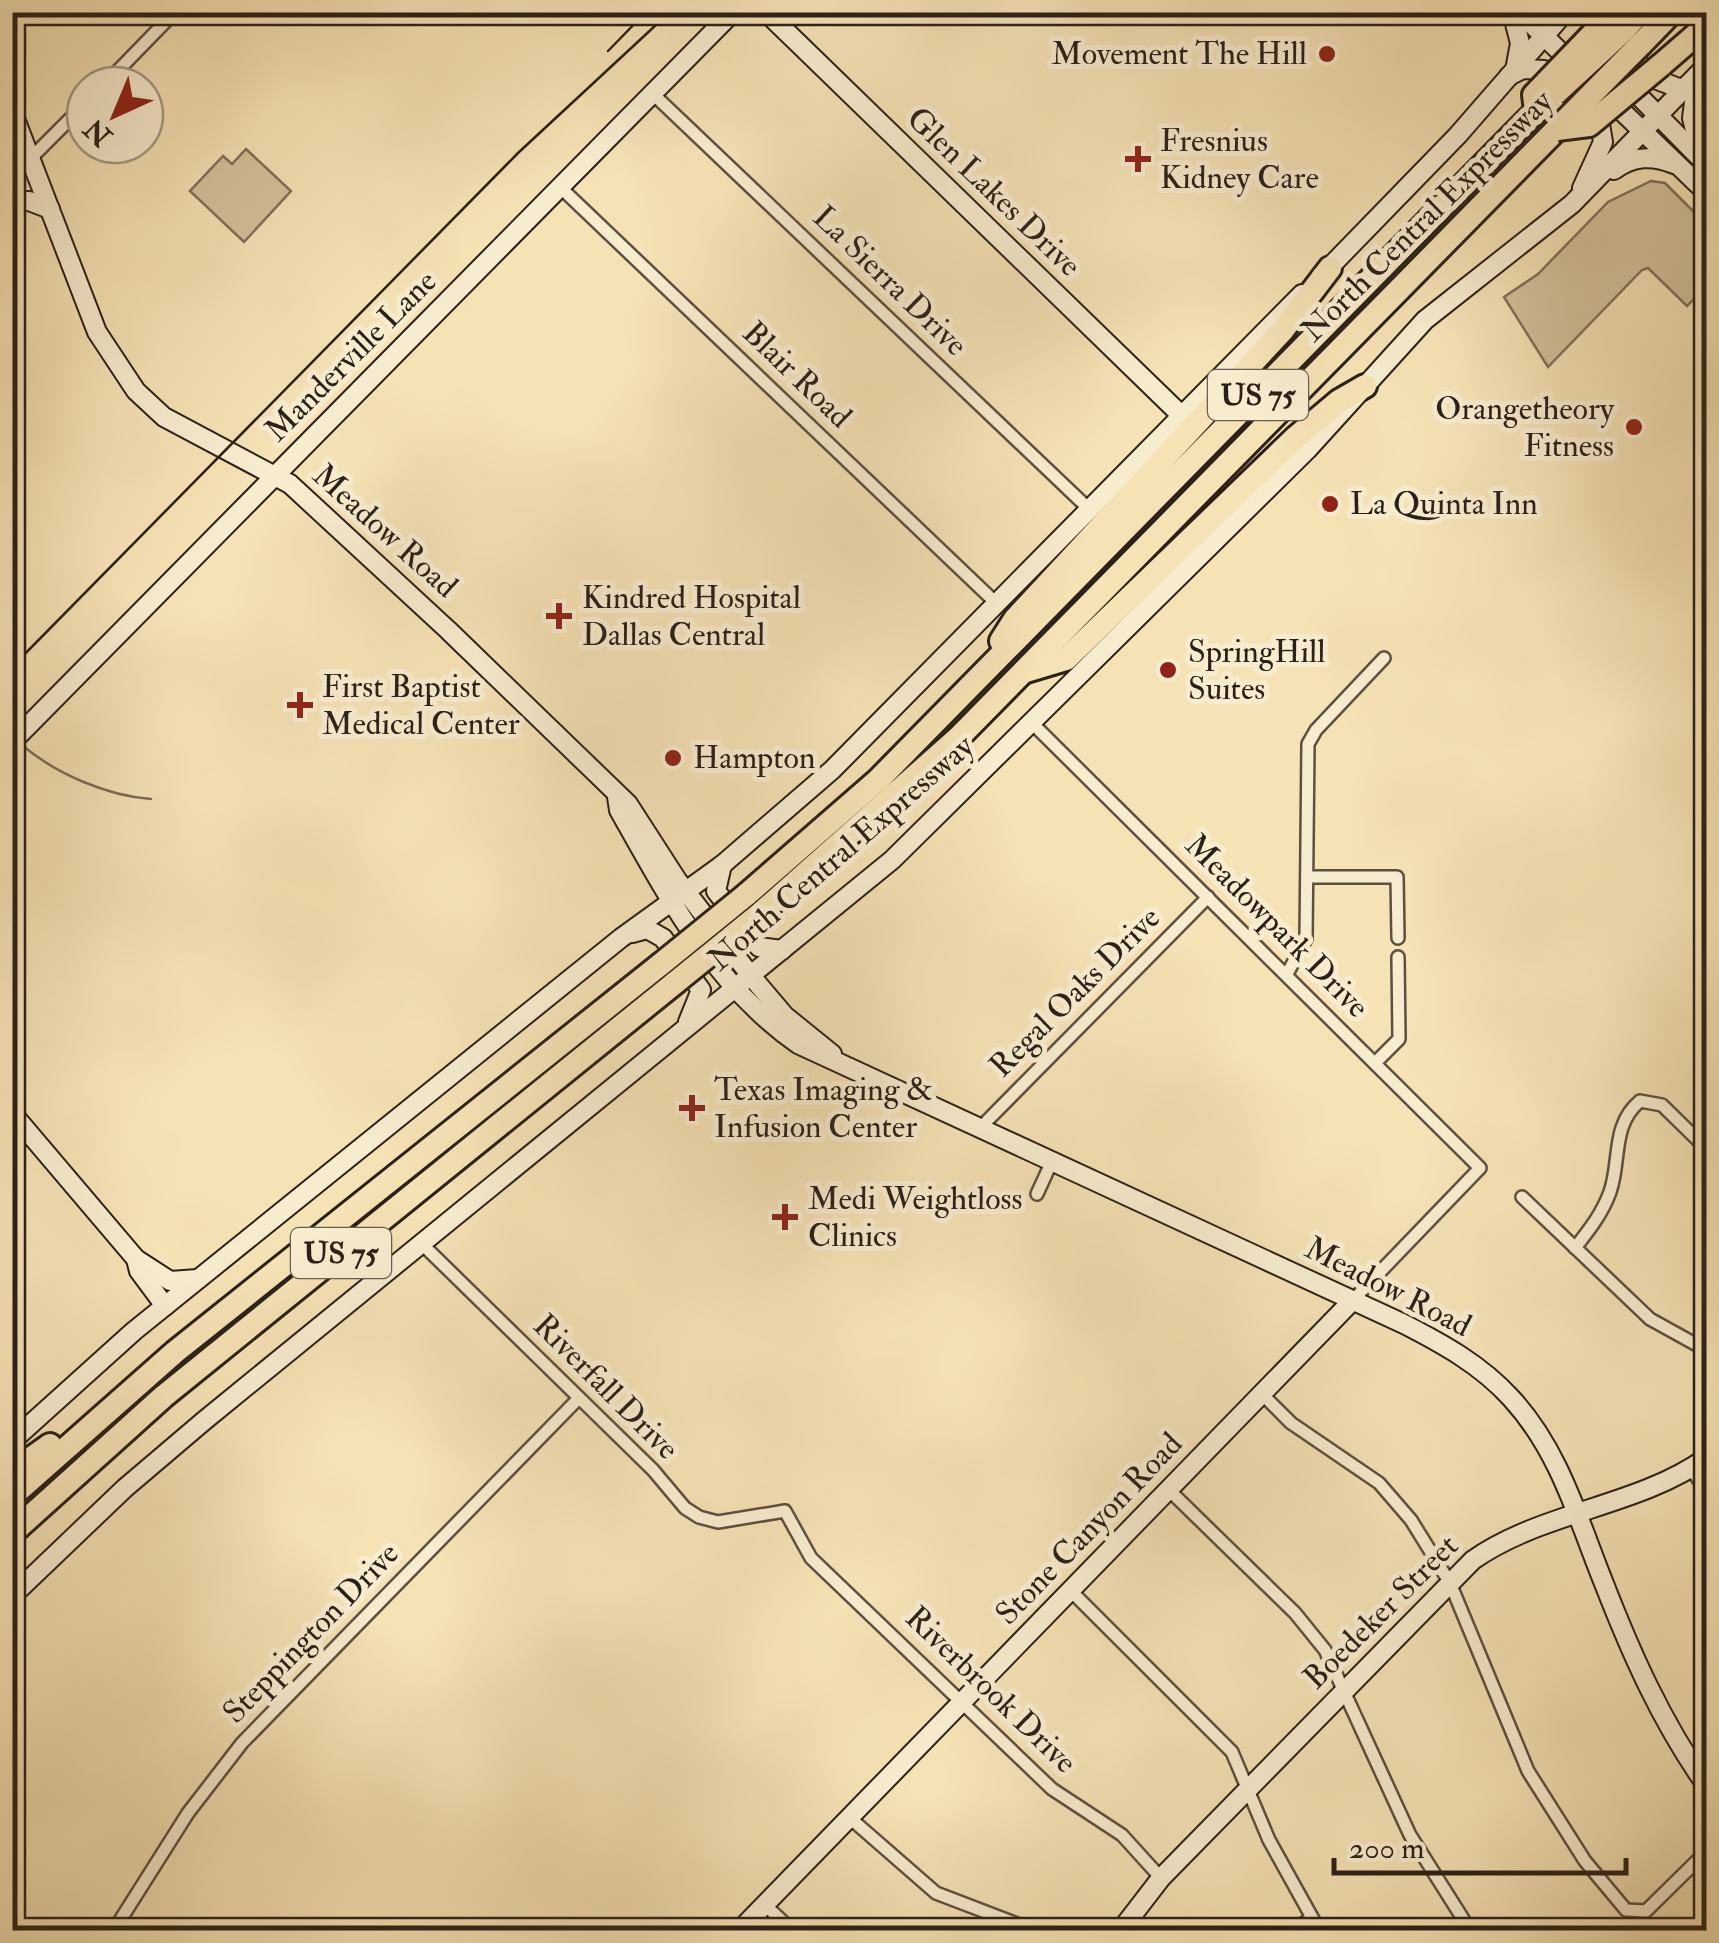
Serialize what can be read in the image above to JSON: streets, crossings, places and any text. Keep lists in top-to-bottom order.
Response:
{
  "streets": {
    "highway": ["North Central Expressway", "US 75"],
    "street": [
      "Glen Lakes Drive",
      "La Sierra Drive",
      "Manderville Lane",
      "Blair Road",
      "Meadow Road",
      "Meadowpark Drive",
      "Regal Oaks Drive",
      "Riverfall Drive",
      "Stone Canyon Road",
      "Boedeker Street",
      "Steppington Drive",
      "Riverbrook Drive"
    ]
  },
  "crossings": [
    ["Glen Lakes Drive", "North Central Expressway"],
    ["North Central Expressway", "La Sierra Drive"],
    ["North Central Expressway", "Blair Road"],
    ["North Central Expressway", "Meadow Road"],
    ["North Central Expressway", "Meadowpark Drive"],
    ["North Central Expressway", "Riverfall Drive"],
    ["La Sierra Drive", "Manderville Lane"],
    ["Manderville Lane", "Blair Road"],
    ["Manderville Lane", "Meadow Road"],
    ["Meadow Road", "Regal Oaks Drive"],
    ["Meadow Road", "Stone Canyon Road"],
    ["Meadow Road", "Boedeker Street"],
    ["Meadowpark Drive", "Regal Oaks Drive"],
    ["Meadowpark Drive", "Stone Canyon Road"],
    ["Riverfall Drive", "Steppington Drive"],
    ["Riverfall Drive", "Riverbrook Drive"],
    ["Stone Canyon Road", "Riverbrook Drive"],
    ["Boedeker Street", "Riverbrook Drive"]
  ],
  "places": {
    "other": [
      "Movement The Hill",
      "Orangetheory Fitness",
      "La Quinta Inn",
      "SpringHill Suites",
      "Hampton"
    ],
    "health": [
      "Fresnius Kidney Care",
      "Kindred Hospital Dallas Central",
      "First Baptist Medical Center",
      "Texas Imaging & Infusion Center",
      "Medi Weightloss Clinics"
    ]
  },
  "scale_bar": "200 m",
  "north": "bottom left"
}
